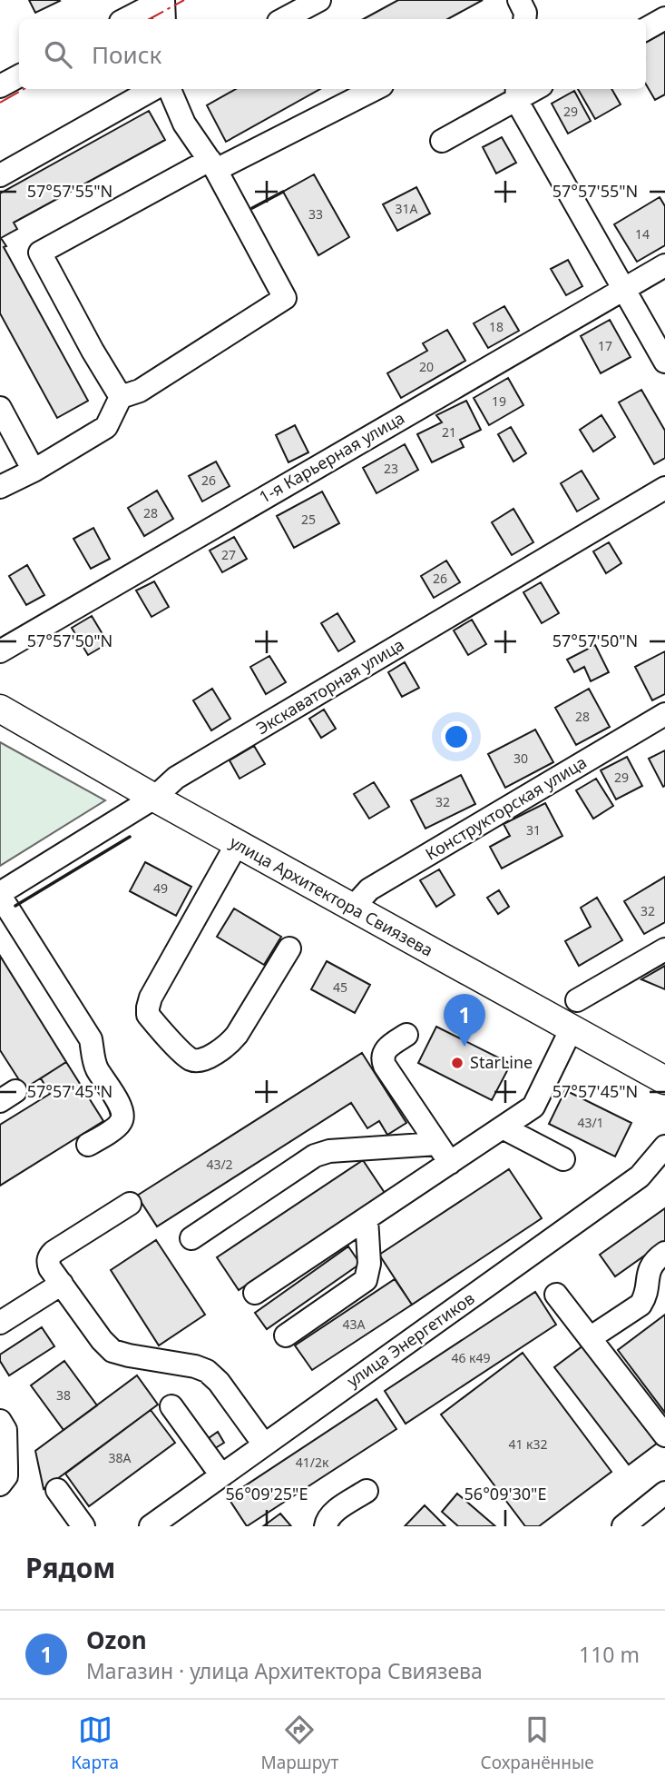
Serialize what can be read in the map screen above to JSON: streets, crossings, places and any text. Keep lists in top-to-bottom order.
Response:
{
  "streets": {
    "main road": ["улица Архитектора Свиязева"],
    "street": [
      "1-я Карьерная улица",
      "Экскаваторная улица",
      "Конструкторская улица",
      "улица Энергетиков"
    ]
  },
  "crossings": [
    ["Экскаваторная улица", "улица Архитектора Свиязева"],
    ["Конструкторская улица", "улица Архитектора Свиязева"]
  ],
  "places": ["StarLine"],
  "house_numbers": [
    "29",
    "31А",
    "33",
    "14",
    "18",
    "17",
    "20",
    "19",
    "21",
    "23",
    "26",
    "28",
    "25",
    "27",
    "26",
    "28",
    "30",
    "29",
    "32",
    "31",
    "49",
    "32",
    "45",
    "43/1",
    "43/2",
    "43А",
    "46 к49",
    "38",
    "41 к32",
    "38А",
    "41/2к"
  ],
  "page": {
    "search": "Поиск",
    "pins": "1",
    "heading": "Рядом",
    "list": [
      {
        "mark": "1",
        "name": "Ozon",
        "note": "Магазин · улица Архитектора Свиязева",
        "value": "110 m"
      }
    ],
    "nav": ["Карта", "Маршрут", "Сохранённые"]
  },
  "coordinates": [
    "57°57'55\"N",
    "57°57'50\"N",
    "57°57'45\"N",
    "56°09'25\"E",
    "56°09'30\"E"
  ]
}
